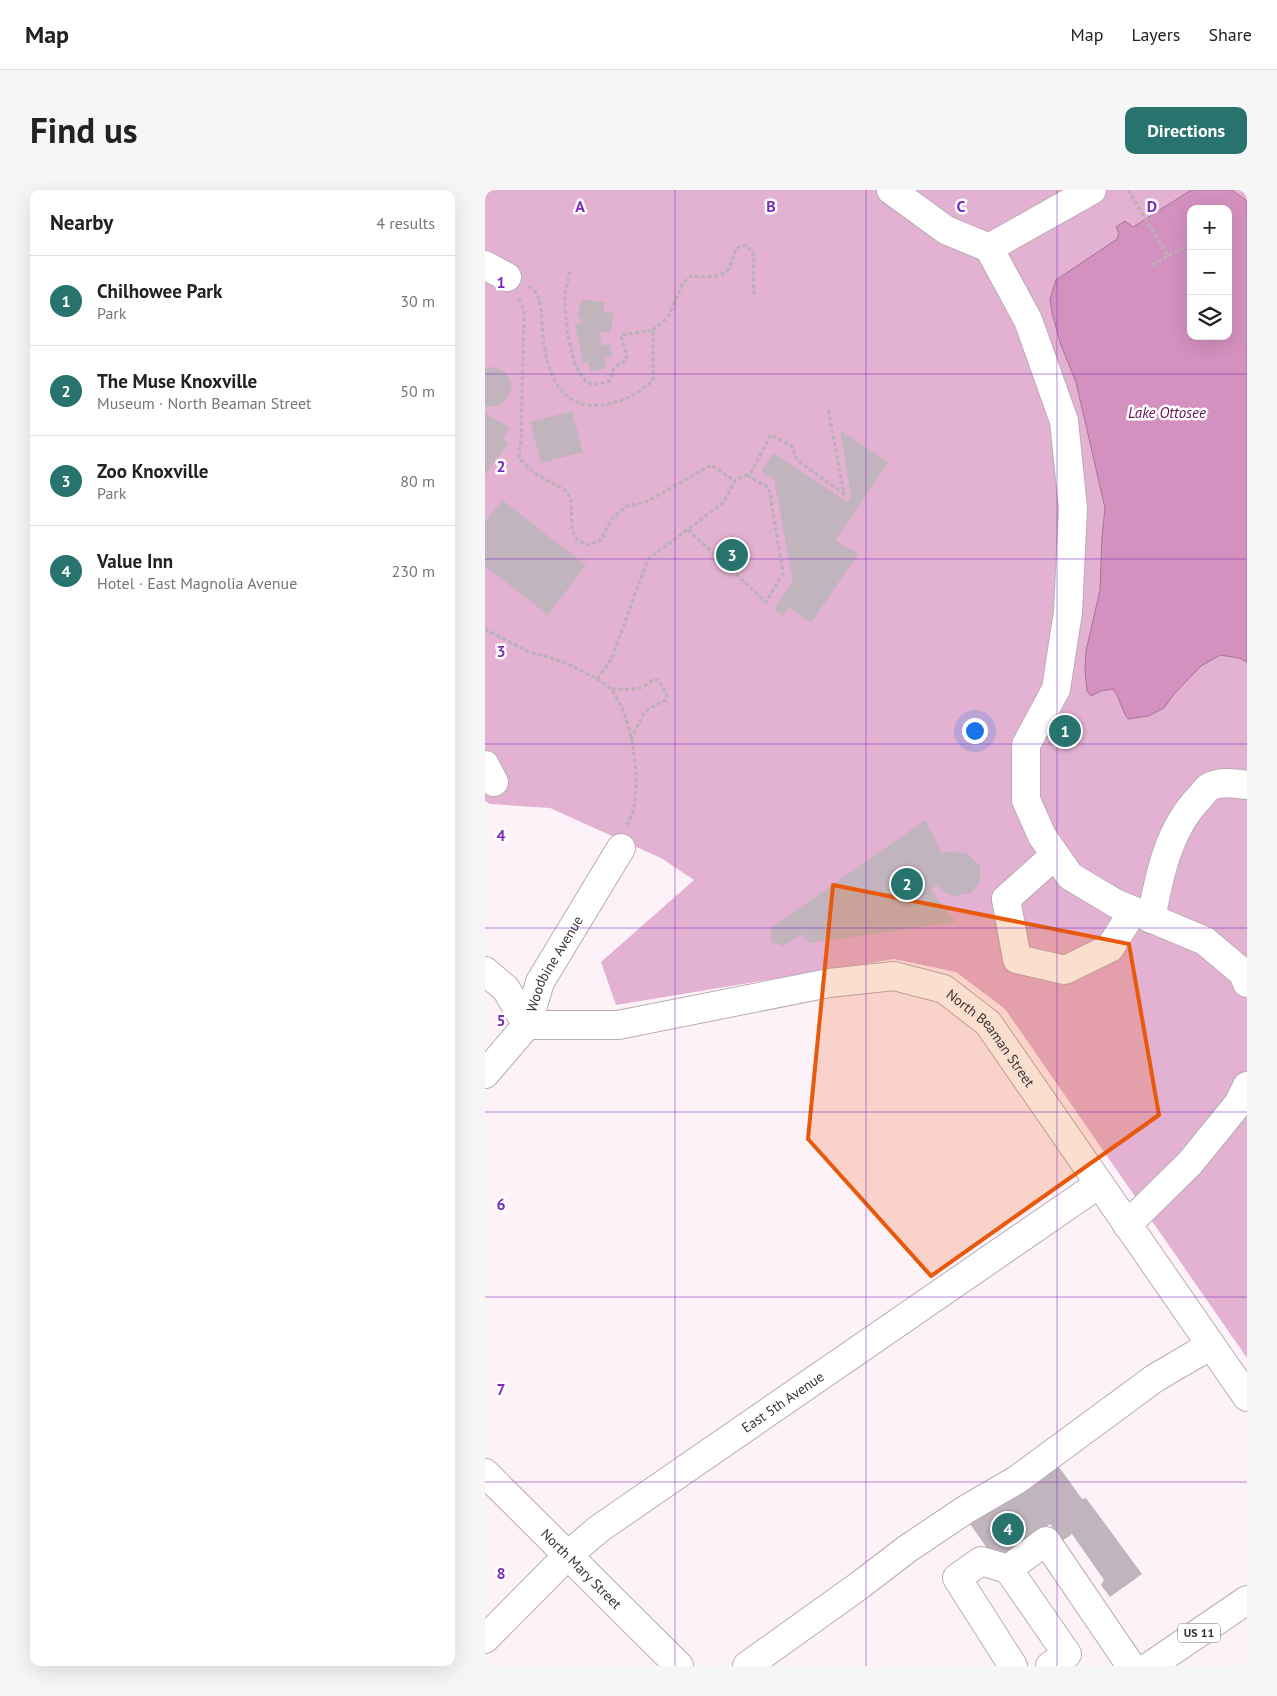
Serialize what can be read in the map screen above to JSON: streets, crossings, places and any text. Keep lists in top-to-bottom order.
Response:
{
  "streets": {
    "street": [
      "Woodbine Avenue",
      "North Beaman Street",
      "East 5th Avenue",
      "North Mary Street",
      "US 11"
    ]
  },
  "crossings": [
    ["Woodbine Avenue", "North Beaman Street"],
    ["North Beaman Street", "East 5th Avenue"],
    ["East 5th Avenue", "North Mary Street"]
  ],
  "water": ["Lake Ottosee"],
  "page": {
    "header": "Map",
    "nav": ["Map", "Layers", "Share"],
    "title": "Find us",
    "buttons": "Directions",
    "heading": ["Nearby", "4 results"],
    "map_buttons": ["+", "−"],
    "list": [
      {
        "mark": "1",
        "name": "Chilhowee Park",
        "note": "Park",
        "value": "30 m"
      },
      {
        "mark": "2",
        "name": "The Muse Knoxville",
        "note": "Museum · North Beaman Street",
        "value": "50 m"
      },
      {
        "mark": "3",
        "name": "Zoo Knoxville",
        "note": "Park",
        "value": "80 m"
      },
      {
        "mark": "4",
        "name": "Value Inn",
        "note": "Hotel · East Magnolia Avenue",
        "value": "230 m"
      }
    ],
    "pins": [
      "3",
      "1",
      "2",
      "4"
    ]
  },
  "grid": {
    "columns": [
      "A",
      "B",
      "C",
      "D"
    ],
    "rows": [
      "1",
      "2",
      "3",
      "4",
      "5",
      "6",
      "7",
      "8"
    ]
  }
}
